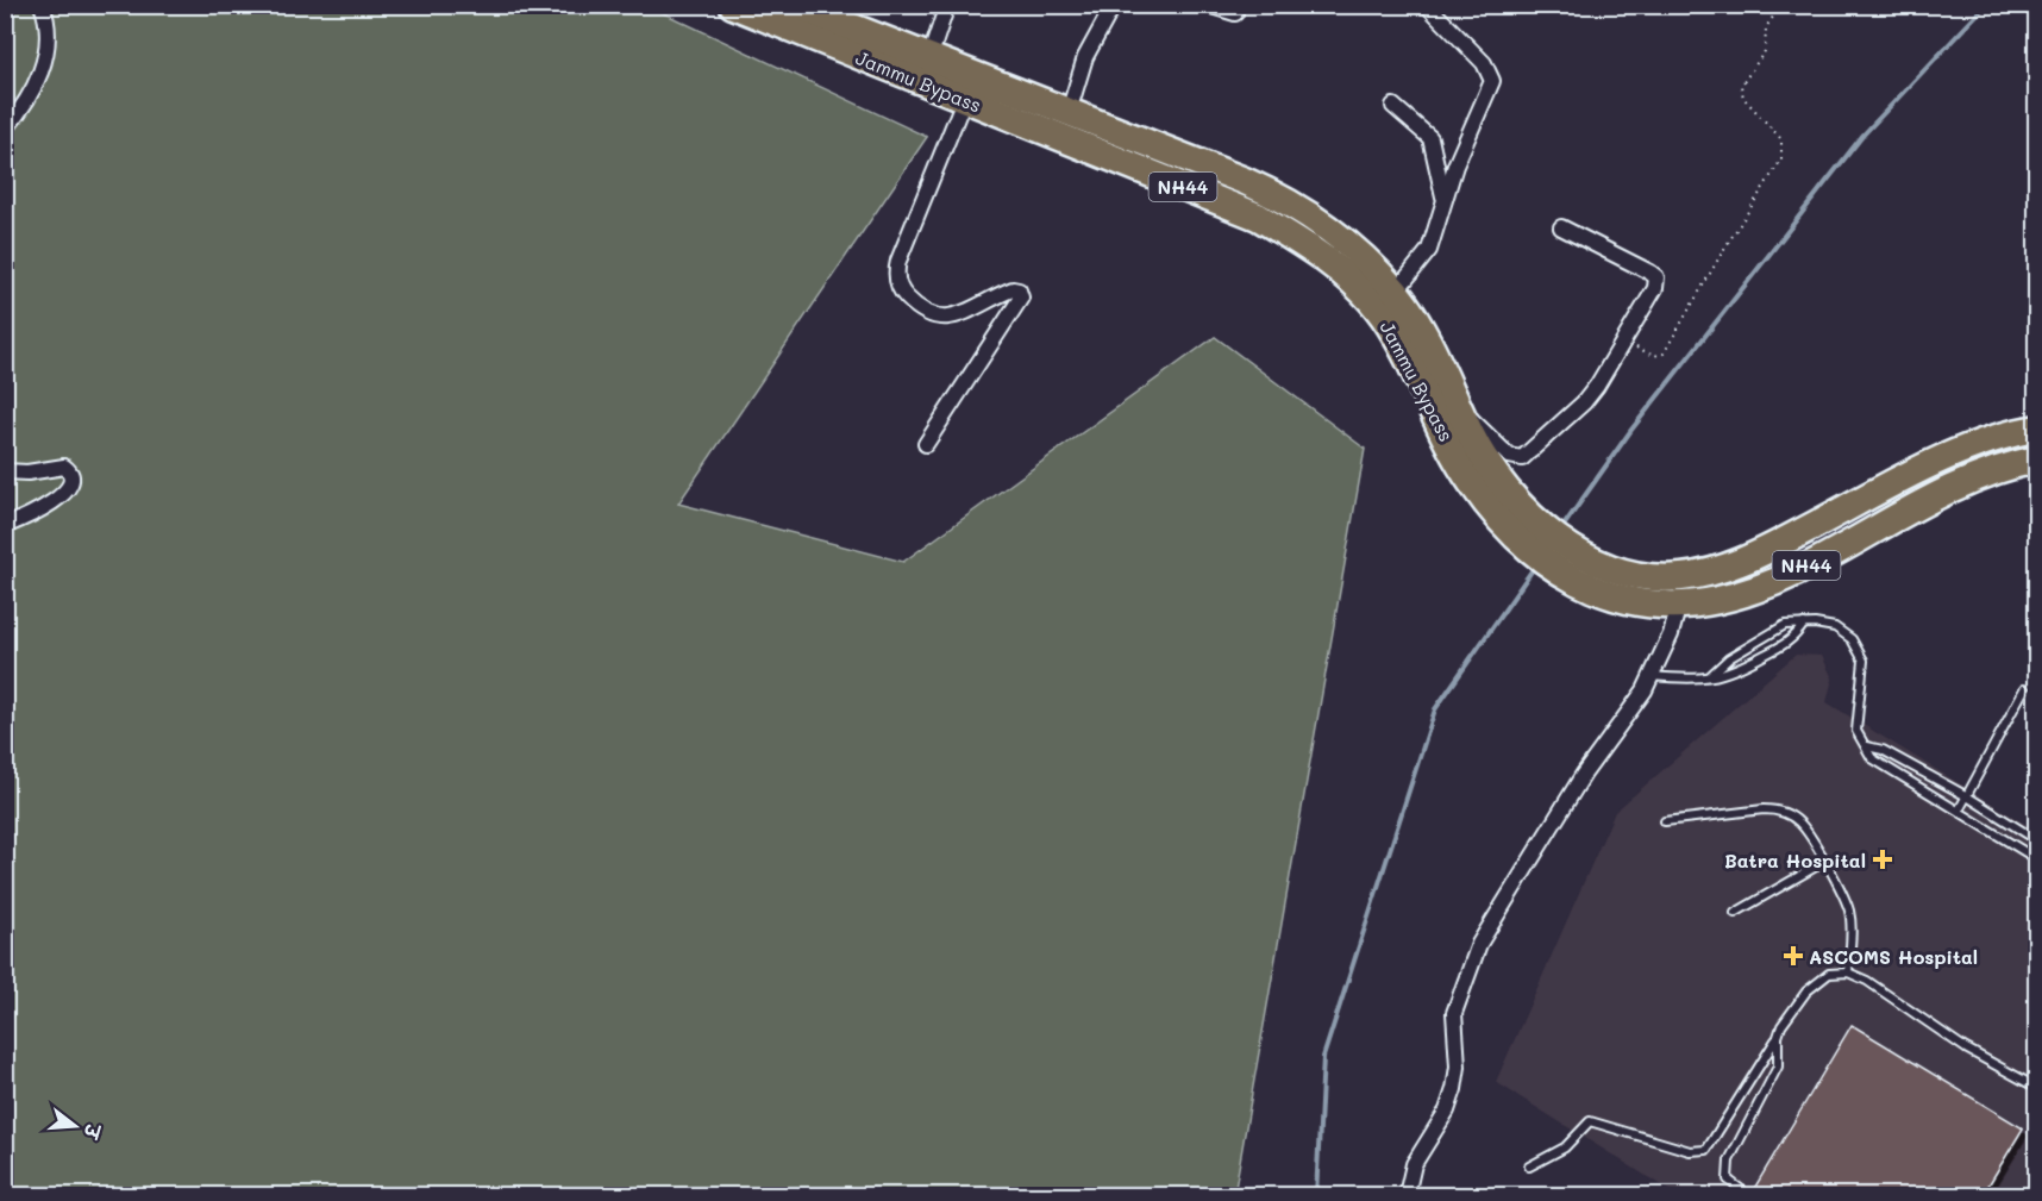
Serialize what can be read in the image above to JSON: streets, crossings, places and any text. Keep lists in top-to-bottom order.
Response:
{
  "streets": {
    "highway": ["Jammu Bypass", "NH44"]
  },
  "places": {
    "health": ["Batra Hospital", "ASCOMS Hospital"]
  },
  "north": "right"
}
